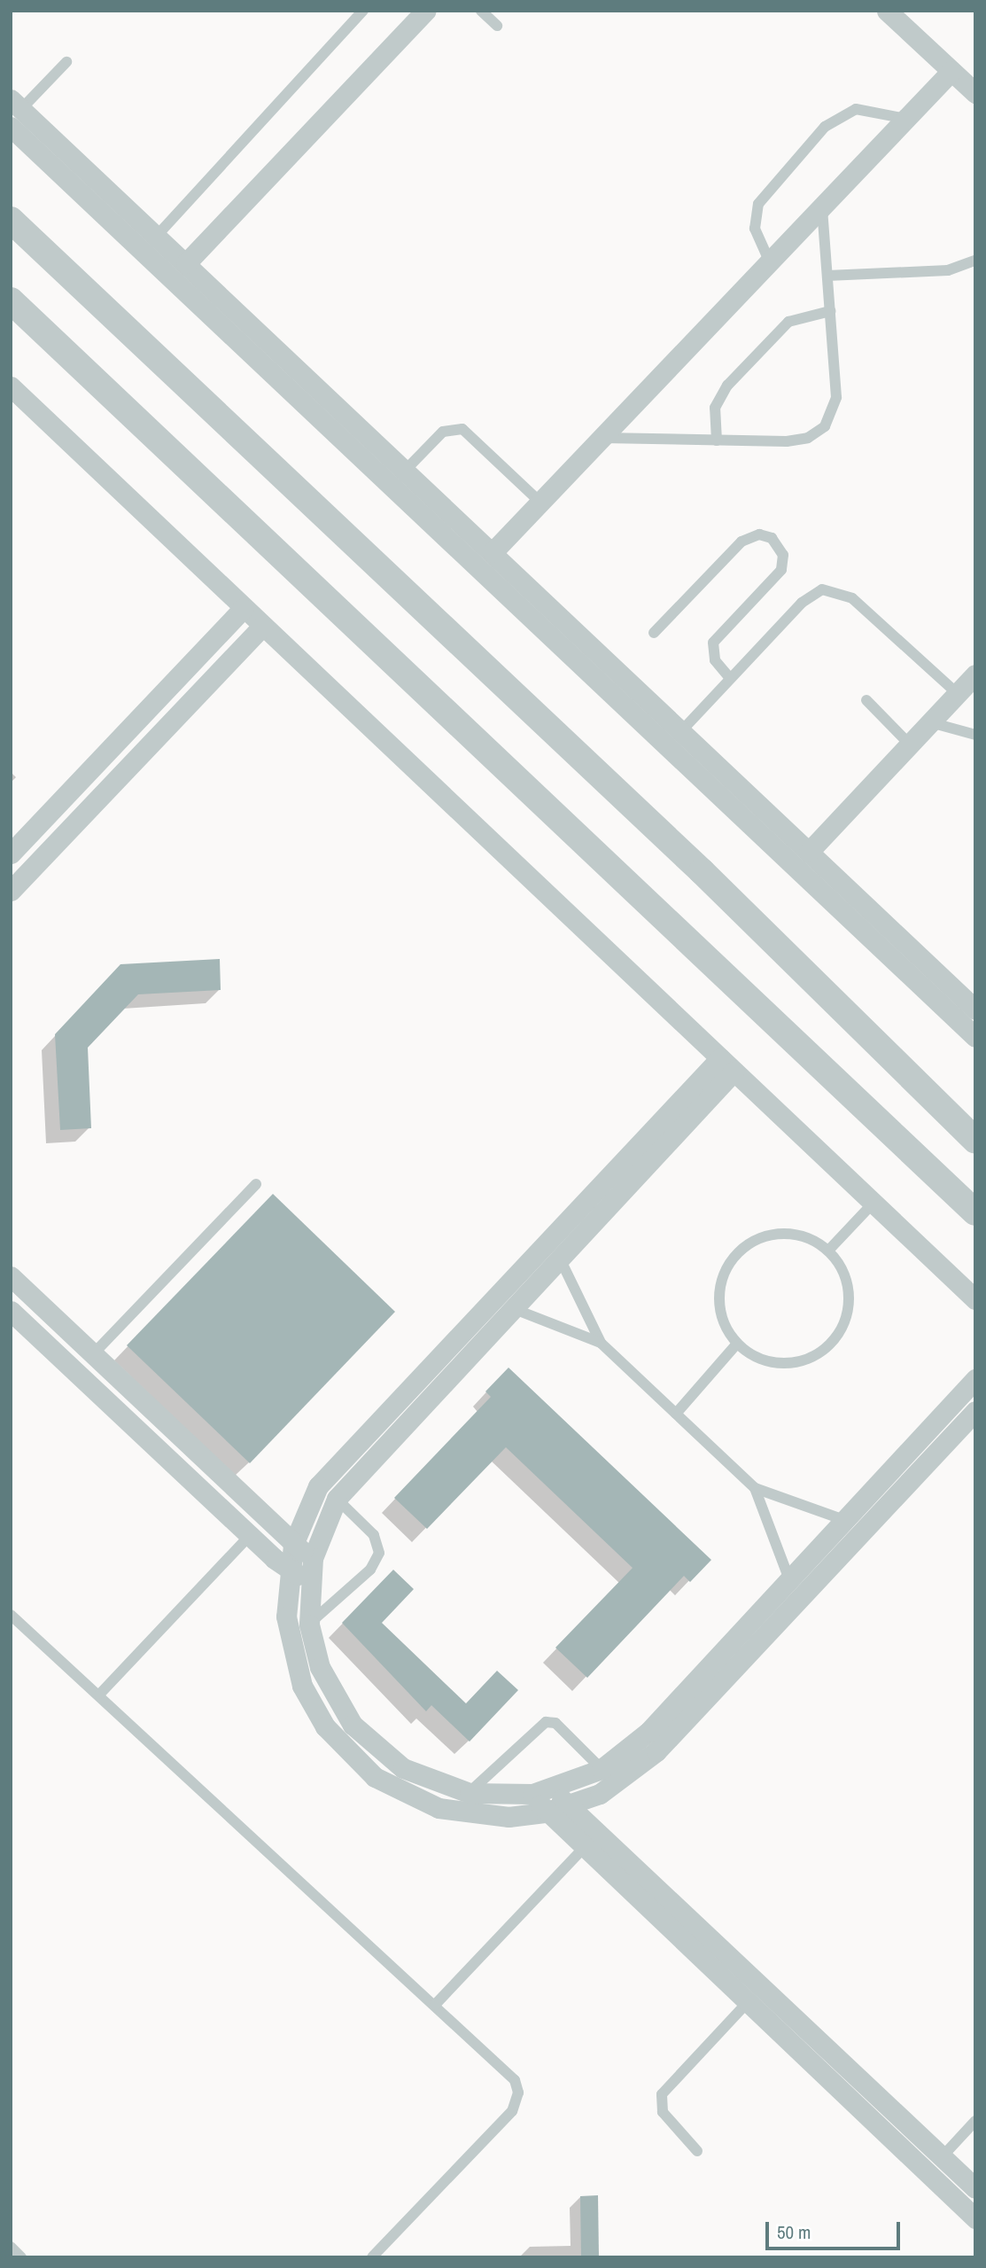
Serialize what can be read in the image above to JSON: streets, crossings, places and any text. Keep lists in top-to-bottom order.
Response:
{
  "scale_bar": "50 m"
}
